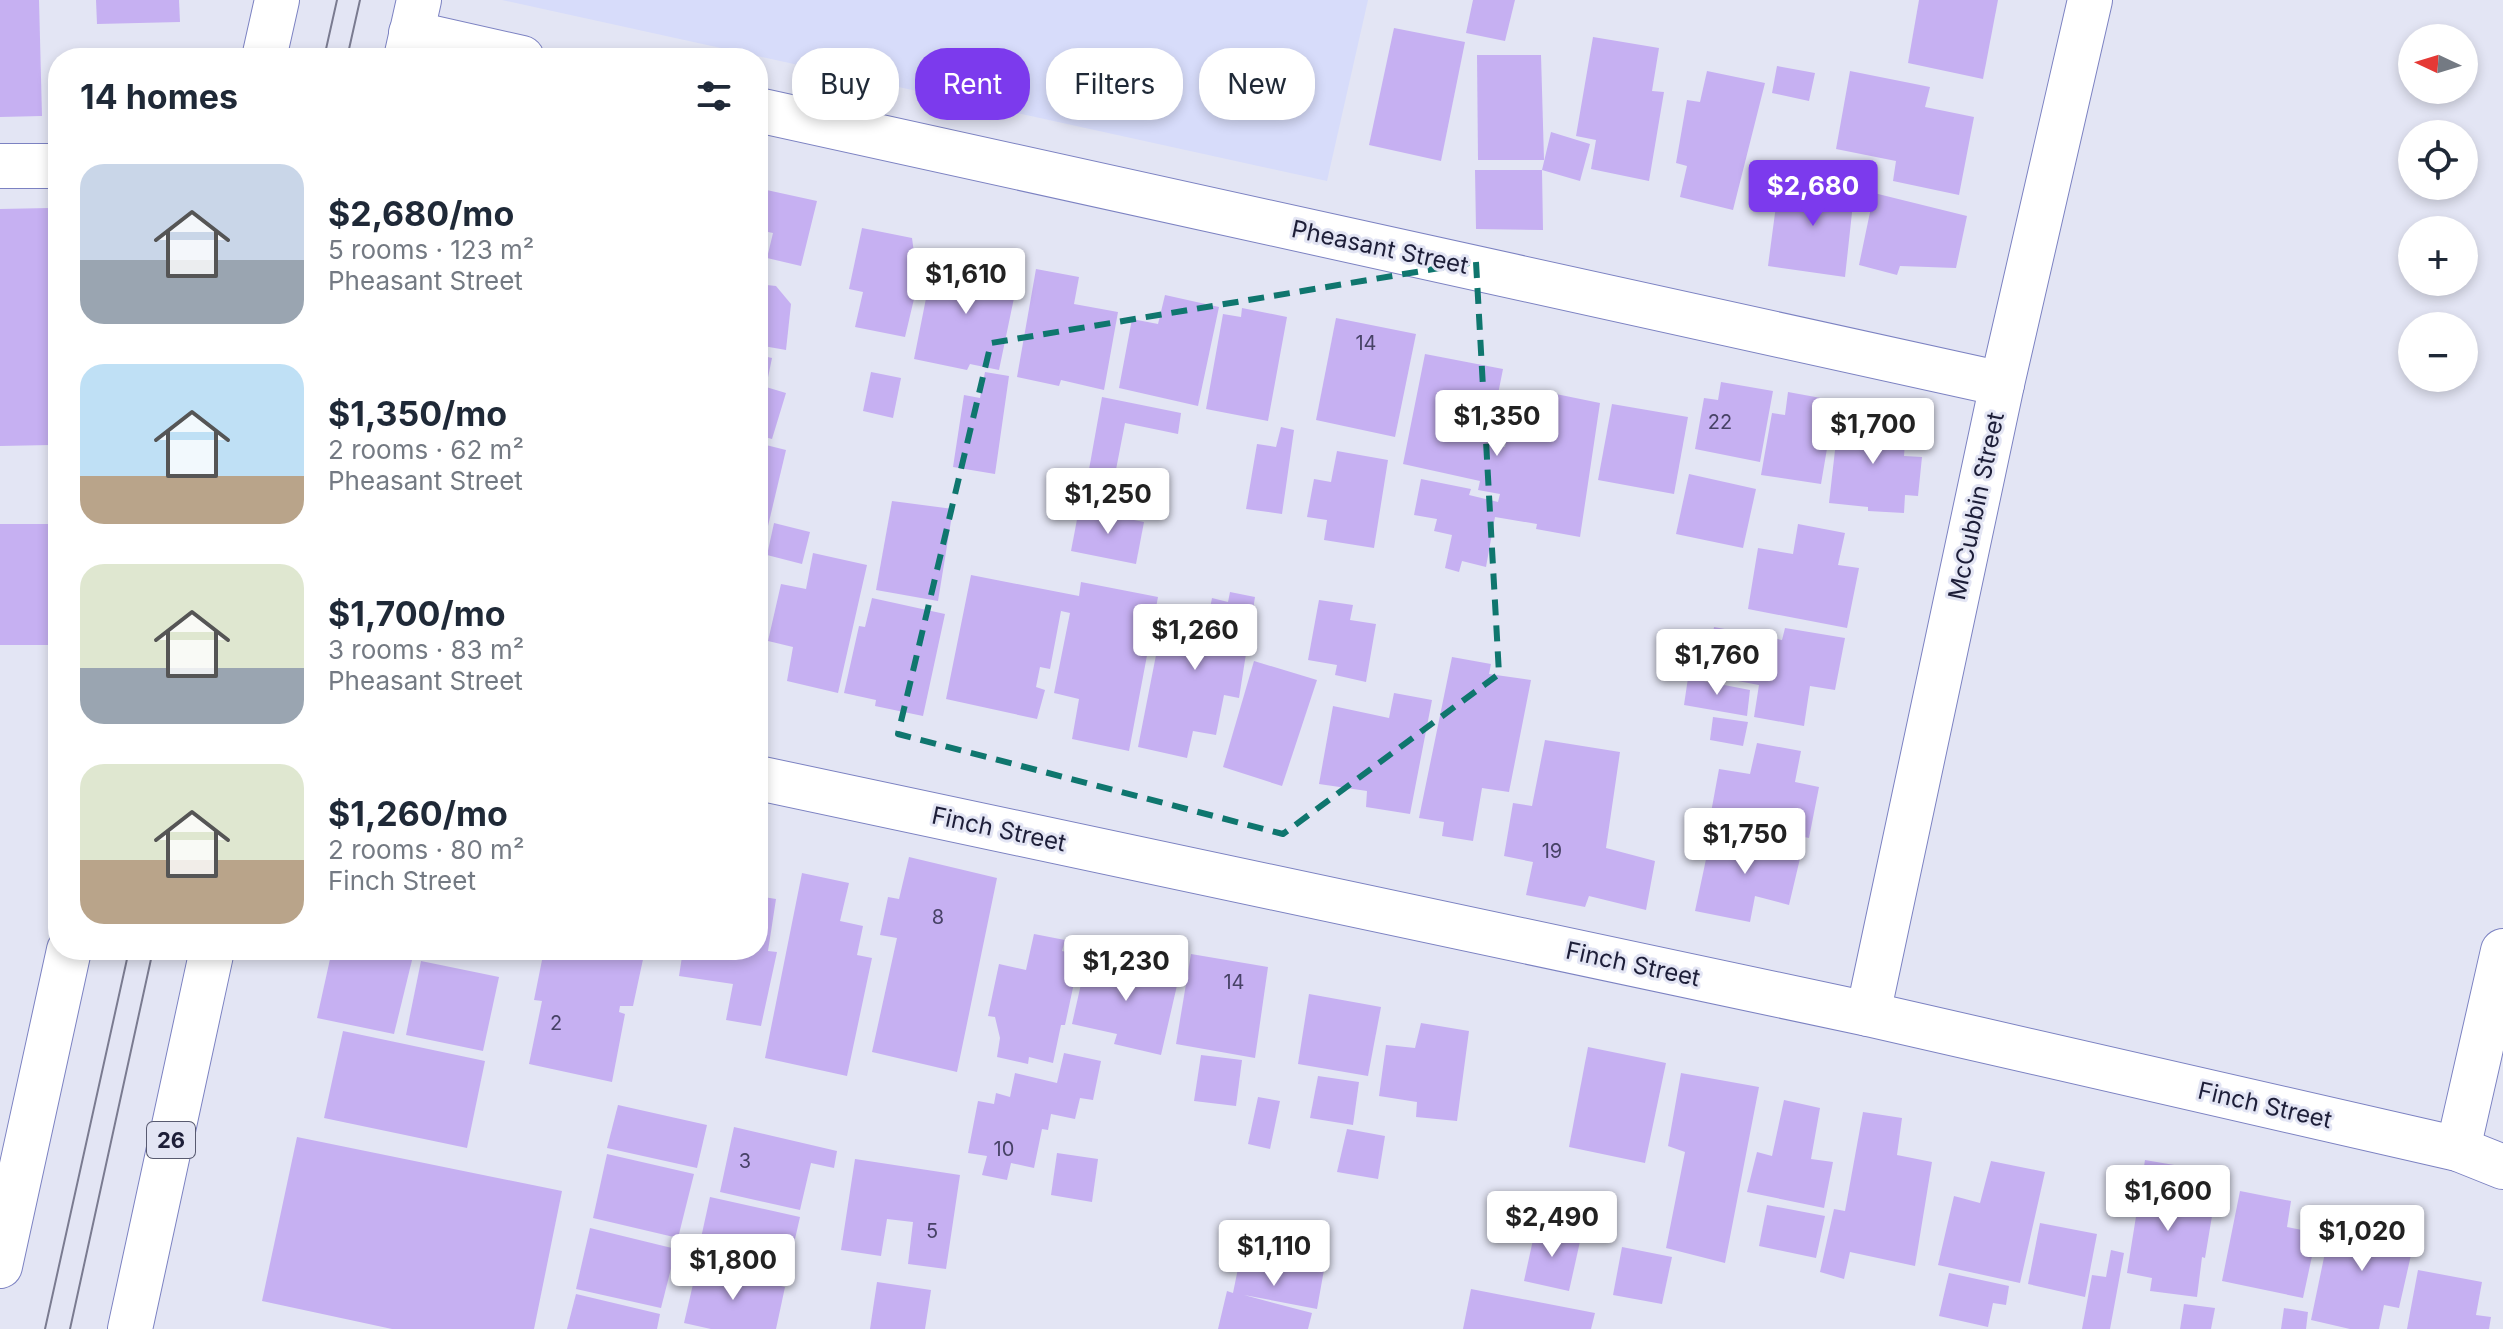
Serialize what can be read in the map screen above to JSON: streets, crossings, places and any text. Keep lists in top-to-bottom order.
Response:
{
  "streets": {
    "main road": [
      "Pheasant Street",
      "McCubbin Street",
      "Finch Street",
      "26"
    ]
  },
  "crossings": [
    ["Pheasant Street", "McCubbin Street"],
    ["McCubbin Street", "Finch Street"]
  ],
  "house_numbers": [
    "14",
    "22",
    "19",
    "8",
    "14",
    "2",
    "10",
    "3",
    "5"
  ],
  "north": "left",
  "page": {
    "map_buttons": ["+", "−"],
    "chip": [
      "Buy",
      "Rent",
      "Filters",
      "New"
    ],
    "heading": "14 homes",
    "list": [
      {
        "name": "$2,680/mo",
        "note": "5 rooms · 123 m² · Pheasant Street"
      },
      {
        "name": "$1,350/mo",
        "note": "2 rooms · 62 m² · Pheasant Street"
      },
      {
        "name": "$1,700/mo",
        "note": "3 rooms · 83 m² · Pheasant Street"
      },
      {
        "name": "$1,260/mo",
        "note": "2 rooms · 80 m² · Finch Street"
      }
    ],
    "price": [
      "$2,680",
      "$1,610",
      "$1,350",
      "$1,700",
      "$1,250",
      "$1,260",
      "$1,760",
      "$1,750",
      "$1,230",
      "$1,600",
      "$2,490",
      "$1,020",
      "$1,110",
      "$1,800"
    ]
  }
}
